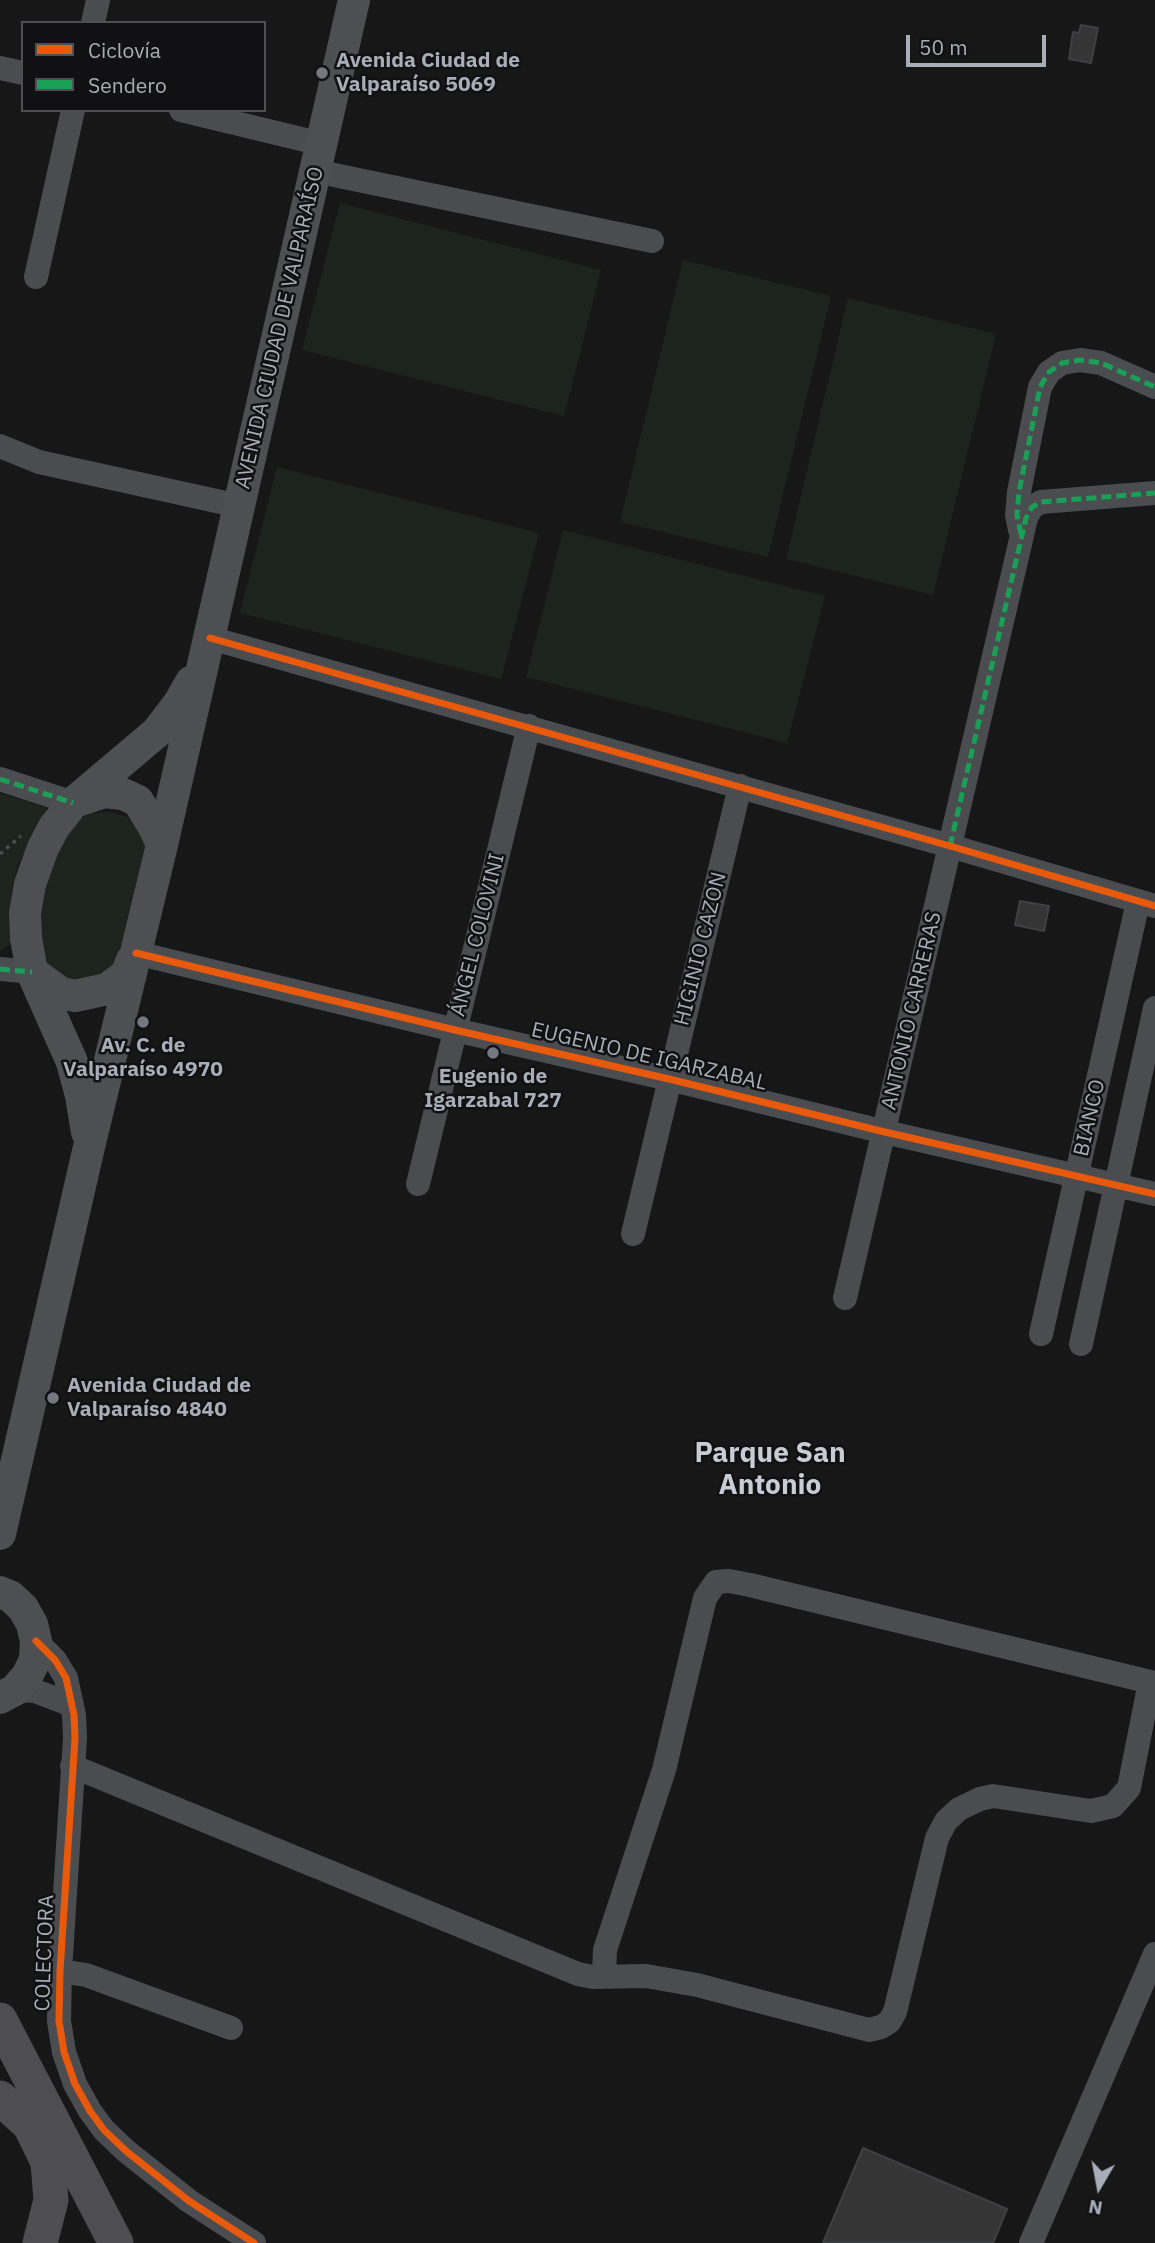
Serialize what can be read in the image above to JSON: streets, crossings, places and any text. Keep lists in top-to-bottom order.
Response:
{
  "streets": {
    "main road": ["AVENIDA CIUDAD DE VALPARAÍSO"],
    "street": [
      "ÁNGEL COLOVINI",
      "HIGINIO CAZON",
      "ANTONIO CARRERAS",
      "EUGENIO DE IGARZABAL",
      "BIANCO",
      "COLECTORA"
    ]
  },
  "crossings": [
    ["AVENIDA CIUDAD DE VALPARAÍSO", "EUGENIO DE IGARZABAL"],
    ["ÁNGEL COLOVINI", "EUGENIO DE IGARZABAL"],
    ["HIGINIO CAZON", "EUGENIO DE IGARZABAL"],
    ["ANTONIO CARRERAS", "EUGENIO DE IGARZABAL"],
    ["EUGENIO DE IGARZABAL", "BIANCO"]
  ],
  "districts": ["Parque San Antonio"],
  "places": [
    "Avenida Ciudad de Valparaíso 5069",
    "Av. C. de Valparaíso 4970",
    "Eugenio de Igarzabal 727",
    "Avenida Ciudad de Valparaíso 4840"
  ],
  "legend": ["Ciclovía", "Sendero"],
  "scale_bar": "50 m",
  "north": "bottom"
}
